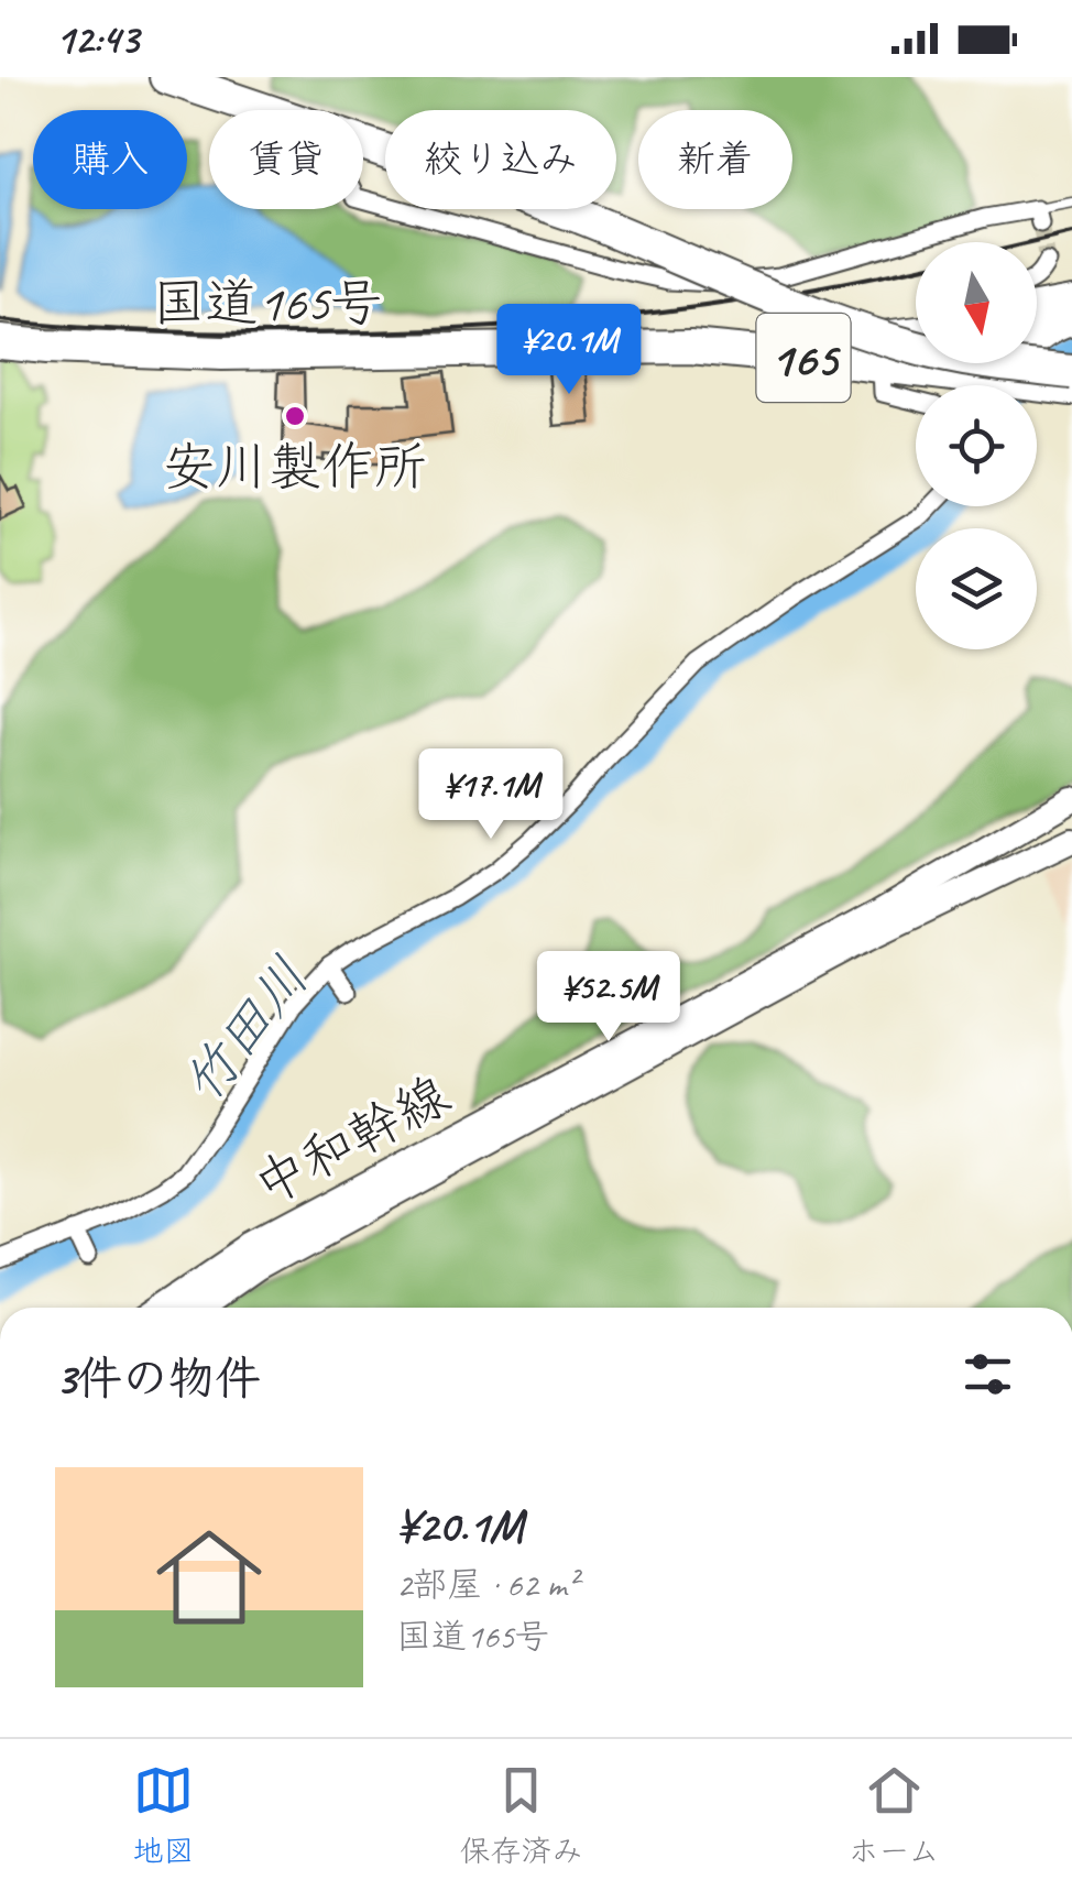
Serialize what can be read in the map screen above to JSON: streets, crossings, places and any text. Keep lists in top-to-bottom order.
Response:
{
  "streets": {
    "highway": ["国道165号", "165"],
    "main road": ["中和幹線"]
  },
  "crossings": [
    ["国道165号", "165"]
  ],
  "water": ["竹田川"],
  "places": ["安川製作所"],
  "north": "bottom",
  "page": {
    "status": "12:43",
    "chip": [
      "購入",
      "賃貸",
      "絞り込み",
      "新着"
    ],
    "price": ["¥20.1M", "¥17.1M", "¥52.5M"],
    "heading": "3件の物件",
    "list": [
      {
        "name": "¥20.1M",
        "note": "2部屋 · 62 m² · 国道165号"
      }
    ],
    "tabs": ["地図", "保存済み", "ホーム"]
  }
}
